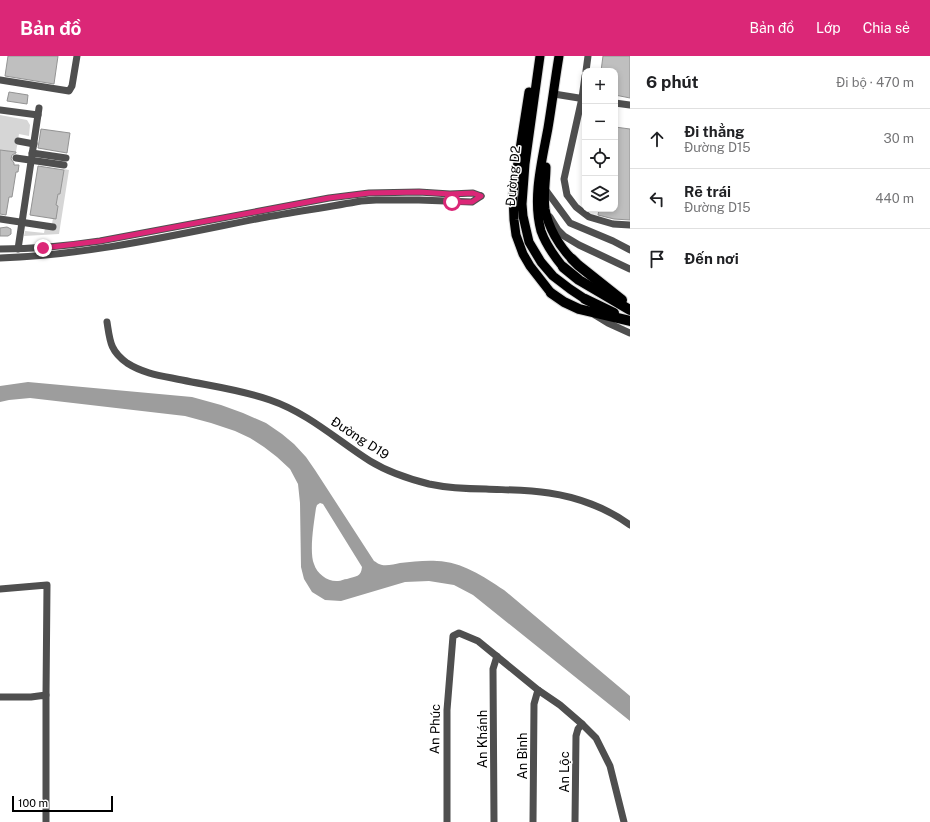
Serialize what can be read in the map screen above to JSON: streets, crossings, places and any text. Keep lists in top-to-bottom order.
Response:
{
  "streets": {
    "main road": ["Đường D2"],
    "street": [
      "Đường D19",
      "An Phúc",
      "An Khánh",
      "An Bình",
      "An Lộc"
    ]
  },
  "crossings": [
    ["An Phúc", "An Khánh"]
  ],
  "scale_bar": "100 m",
  "page": {
    "header": "Bản đồ",
    "nav": ["Bản đồ", "Lớp", "Chia sẻ"],
    "heading": ["6 phút", "Đi bộ · 470 m"],
    "map_buttons": ["+", "−"],
    "list": [
      ["Đi thẳng", "Đường D15", "30 m"],
      ["Rẽ trái", "Đường D15", "440 m"],
      "Đến nơi"
    ],
    "scale": "100 m"
  }
}
